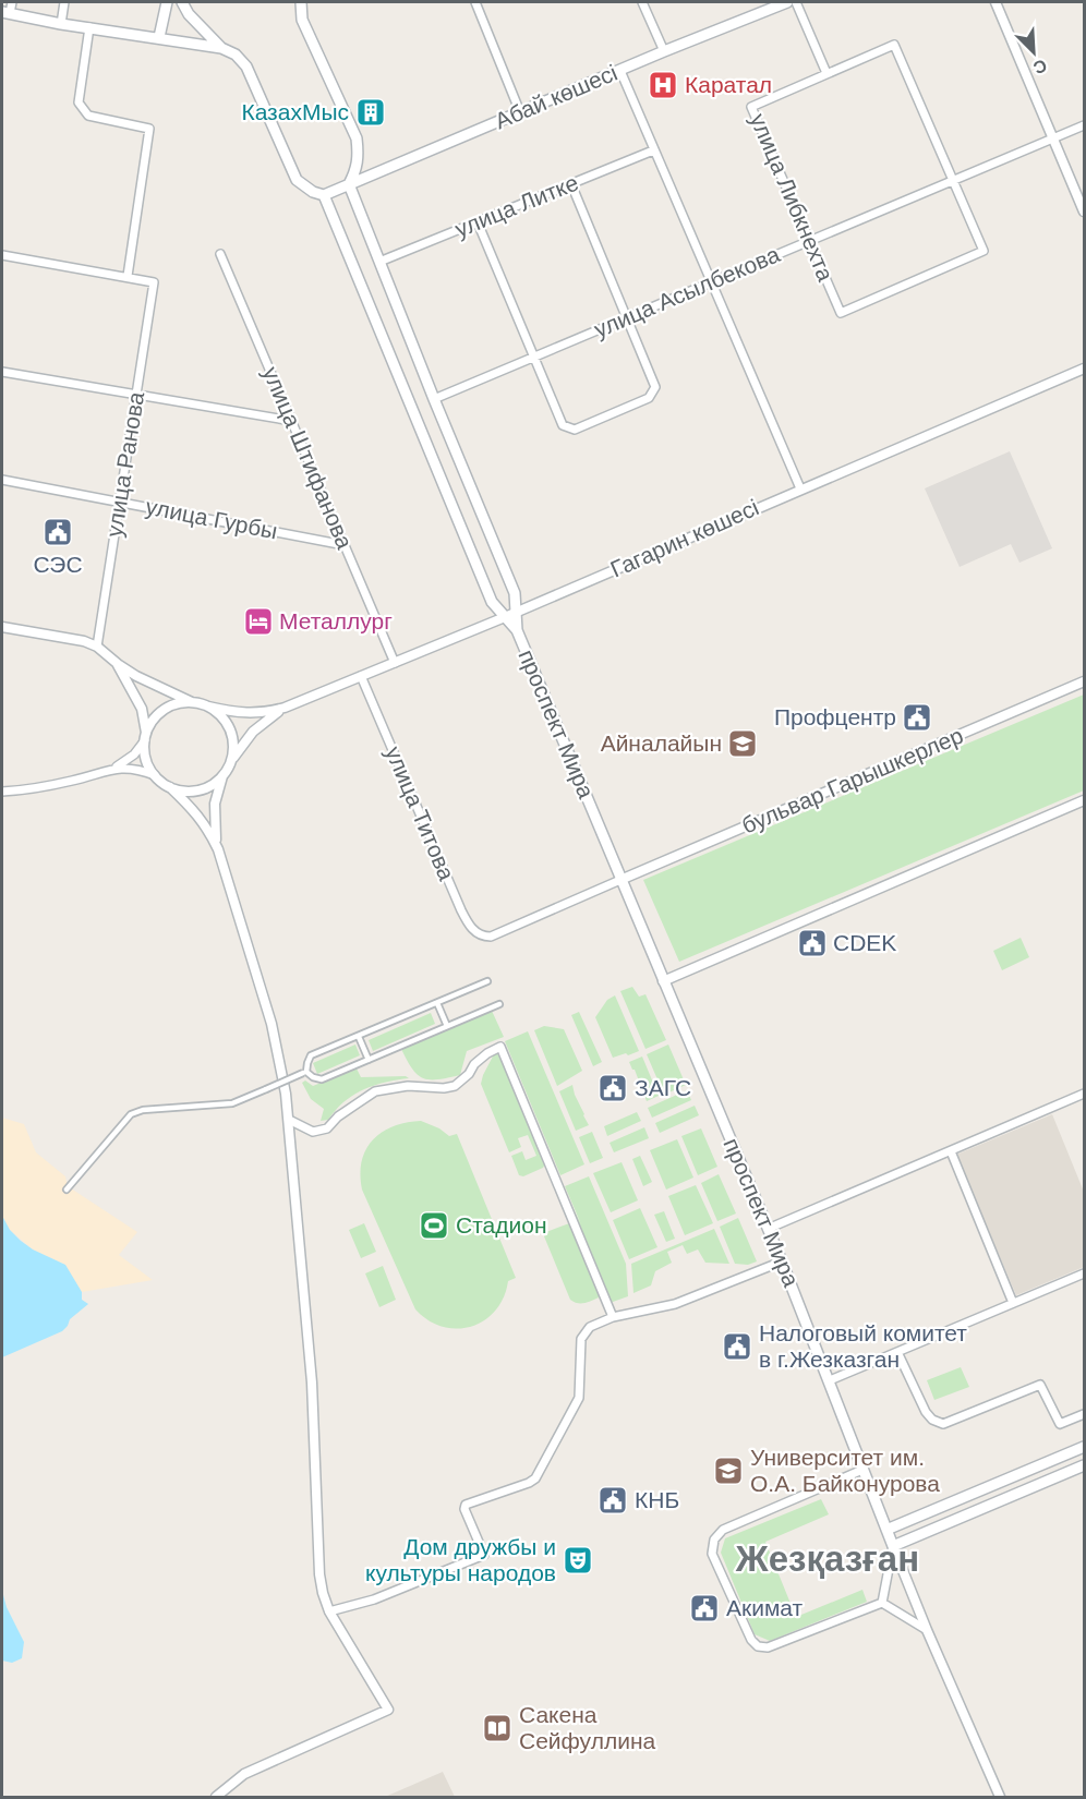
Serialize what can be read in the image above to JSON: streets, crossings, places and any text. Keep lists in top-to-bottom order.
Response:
{
  "streets": {
    "main road": ["Абай көшесі", "проспект Мира"],
    "street": [
      "улица Либкнехта",
      "улица Литке",
      "улица Асылбекова",
      "улица Штифанова",
      "улица Ранова",
      "улица Гурбы",
      "Гагарин көшесі",
      "бульвар Гарышкерлер",
      "улица Титова"
    ]
  },
  "crossings": [
    ["Абай көшесі", "проспект Мира"],
    ["улица Либкнехта", "улица Асылбекова"],
    ["улица Литке", "проспект Мира"],
    ["улица Асылбекова", "проспект Мира"],
    ["улица Штифанова", "улица Гурбы"],
    ["улица Штифанова", "Гагарин көшесі"],
    ["улица Ранова", "улица Гурбы"],
    ["Гагарин көшесі", "проспект Мира"],
    ["Гагарин көшесі", "улица Титова"],
    ["проспект Мира", "бульвар Гарышкерлер"],
    ["проспект Мира", "улица Титова"],
    ["бульвар Гарышкерлер", "улица Титова"]
  ],
  "districts": ["Жезқазған"],
  "places": {
    "hospital": ["Каратал"],
    "building": ["КазахМыс"],
    "public building": [
      "СЭС",
      "Профцентр",
      "CDEK",
      "ЗАГС",
      "Налоговый комитет в г.Жезказган",
      "КНБ",
      "Акимат"
    ],
    "hotel": ["Металлург"],
    "school or university": ["Айналайын", "Университет им. О.А. Байконурова"],
    "sports": ["Стадион"],
    "theatre": ["Дом дружбы и культуры народов"],
    "library": ["Сакена Сейфуллина"]
  },
  "north": "bottom right"
}
